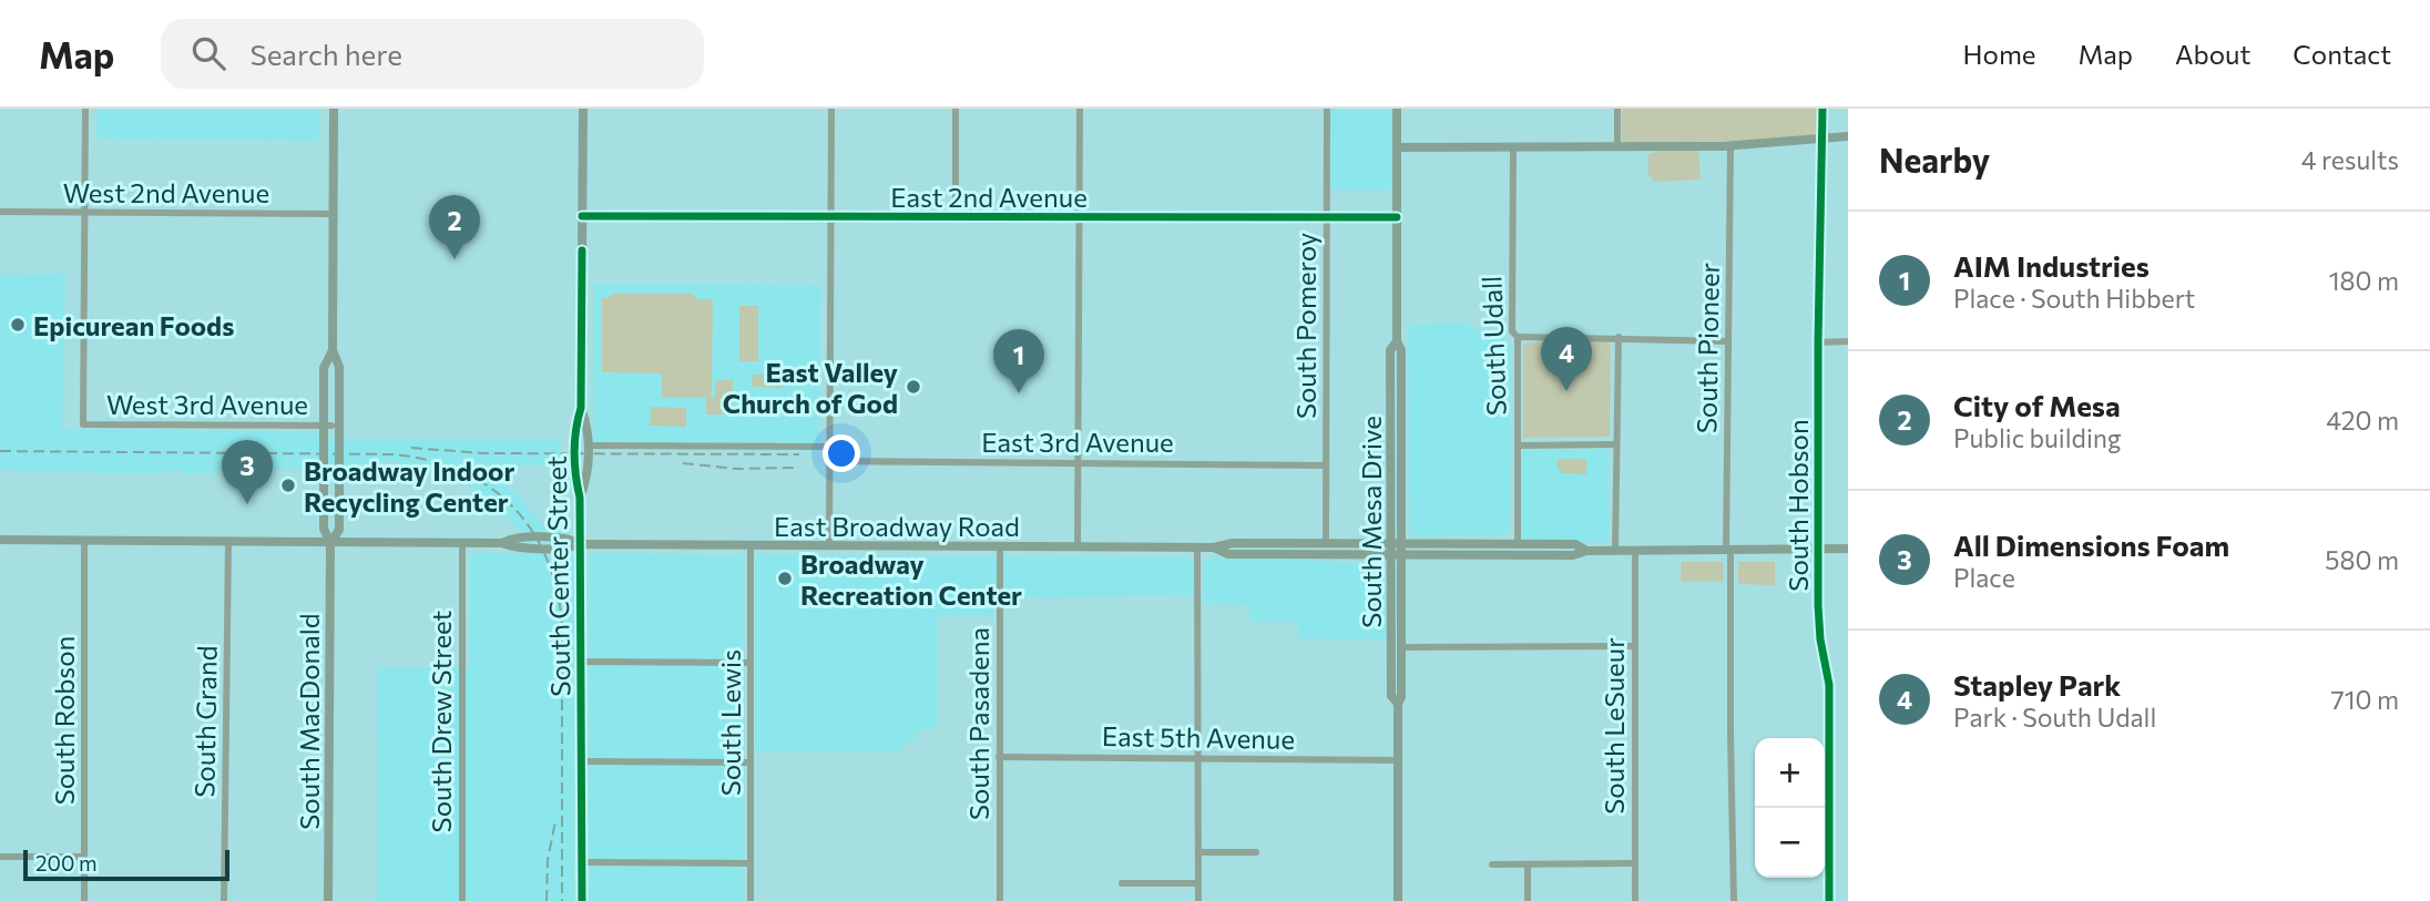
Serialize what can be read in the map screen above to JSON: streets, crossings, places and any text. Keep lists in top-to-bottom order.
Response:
{
  "streets": {
    "main road": [
      "South Mesa Drive",
      "East Broadway Road",
      "South Center Street",
      "South MacDonald"
    ],
    "street": [
      "West 2nd Avenue",
      "East 2nd Avenue",
      "South Pomeroy",
      "South Udall",
      "South Pioneer",
      "West 3rd Avenue",
      "East 3rd Avenue",
      "South Hobson",
      "South Robson",
      "South Grand",
      "South Drew Street",
      "South Lewis",
      "South Pasadena",
      "South LeSueur",
      "East 5th Avenue"
    ]
  },
  "crossings": [
    ["West 2nd Avenue", "West 3rd Avenue"],
    ["West 2nd Avenue", "South MacDonald"],
    ["East 2nd Avenue", "South Pomeroy"],
    ["East 2nd Avenue", "South Mesa Drive"],
    ["East 2nd Avenue", "South Center Street"],
    ["South Pomeroy", "East 3rd Avenue"],
    ["South Pomeroy", "East Broadway Road"],
    ["South Udall", "East Broadway Road"],
    ["South Pioneer", "East Broadway Road"],
    ["West 3rd Avenue", "South MacDonald"],
    ["South Hobson", "East Broadway Road"],
    ["South Mesa Drive", "East Broadway Road"],
    ["South Mesa Drive", "East 5th Avenue"],
    ["East Broadway Road", "South Center Street"],
    ["East Broadway Road", "South Robson"],
    ["East Broadway Road", "South Grand"],
    ["East Broadway Road", "South MacDonald"],
    ["East Broadway Road", "South Drew Street"],
    ["East Broadway Road", "South Lewis"],
    ["East Broadway Road", "South Pasadena"],
    ["East Broadway Road", "South LeSueur"],
    ["South Pasadena", "East 5th Avenue"]
  ],
  "places": [
    "Epicurean Foods",
    "East Valley Church of God",
    "Broadway Indoor Recycling Center",
    "Broadway Recreation Center"
  ],
  "scale_bar": "200 m",
  "page": {
    "header": "Map",
    "search": "Search here",
    "nav": [
      "Home",
      "Map",
      "About",
      "Contact"
    ],
    "heading": ["Nearby", "4 results"],
    "pins": [
      "2",
      "4",
      "1",
      "3"
    ],
    "list": [
      {
        "mark": "1",
        "name": "AIM Industries",
        "note": "Place · South Hibbert",
        "value": "180 m"
      },
      {
        "mark": "2",
        "name": "City of Mesa",
        "note": "Public building",
        "value": "420 m"
      },
      {
        "mark": "3",
        "name": "All Dimensions Foam",
        "note": "Place",
        "value": "580 m"
      },
      {
        "mark": "4",
        "name": "Stapley Park",
        "note": "Park · South Udall",
        "value": "710 m"
      }
    ],
    "map_buttons": ["+", "−"],
    "scale": "200 m"
  }
}
